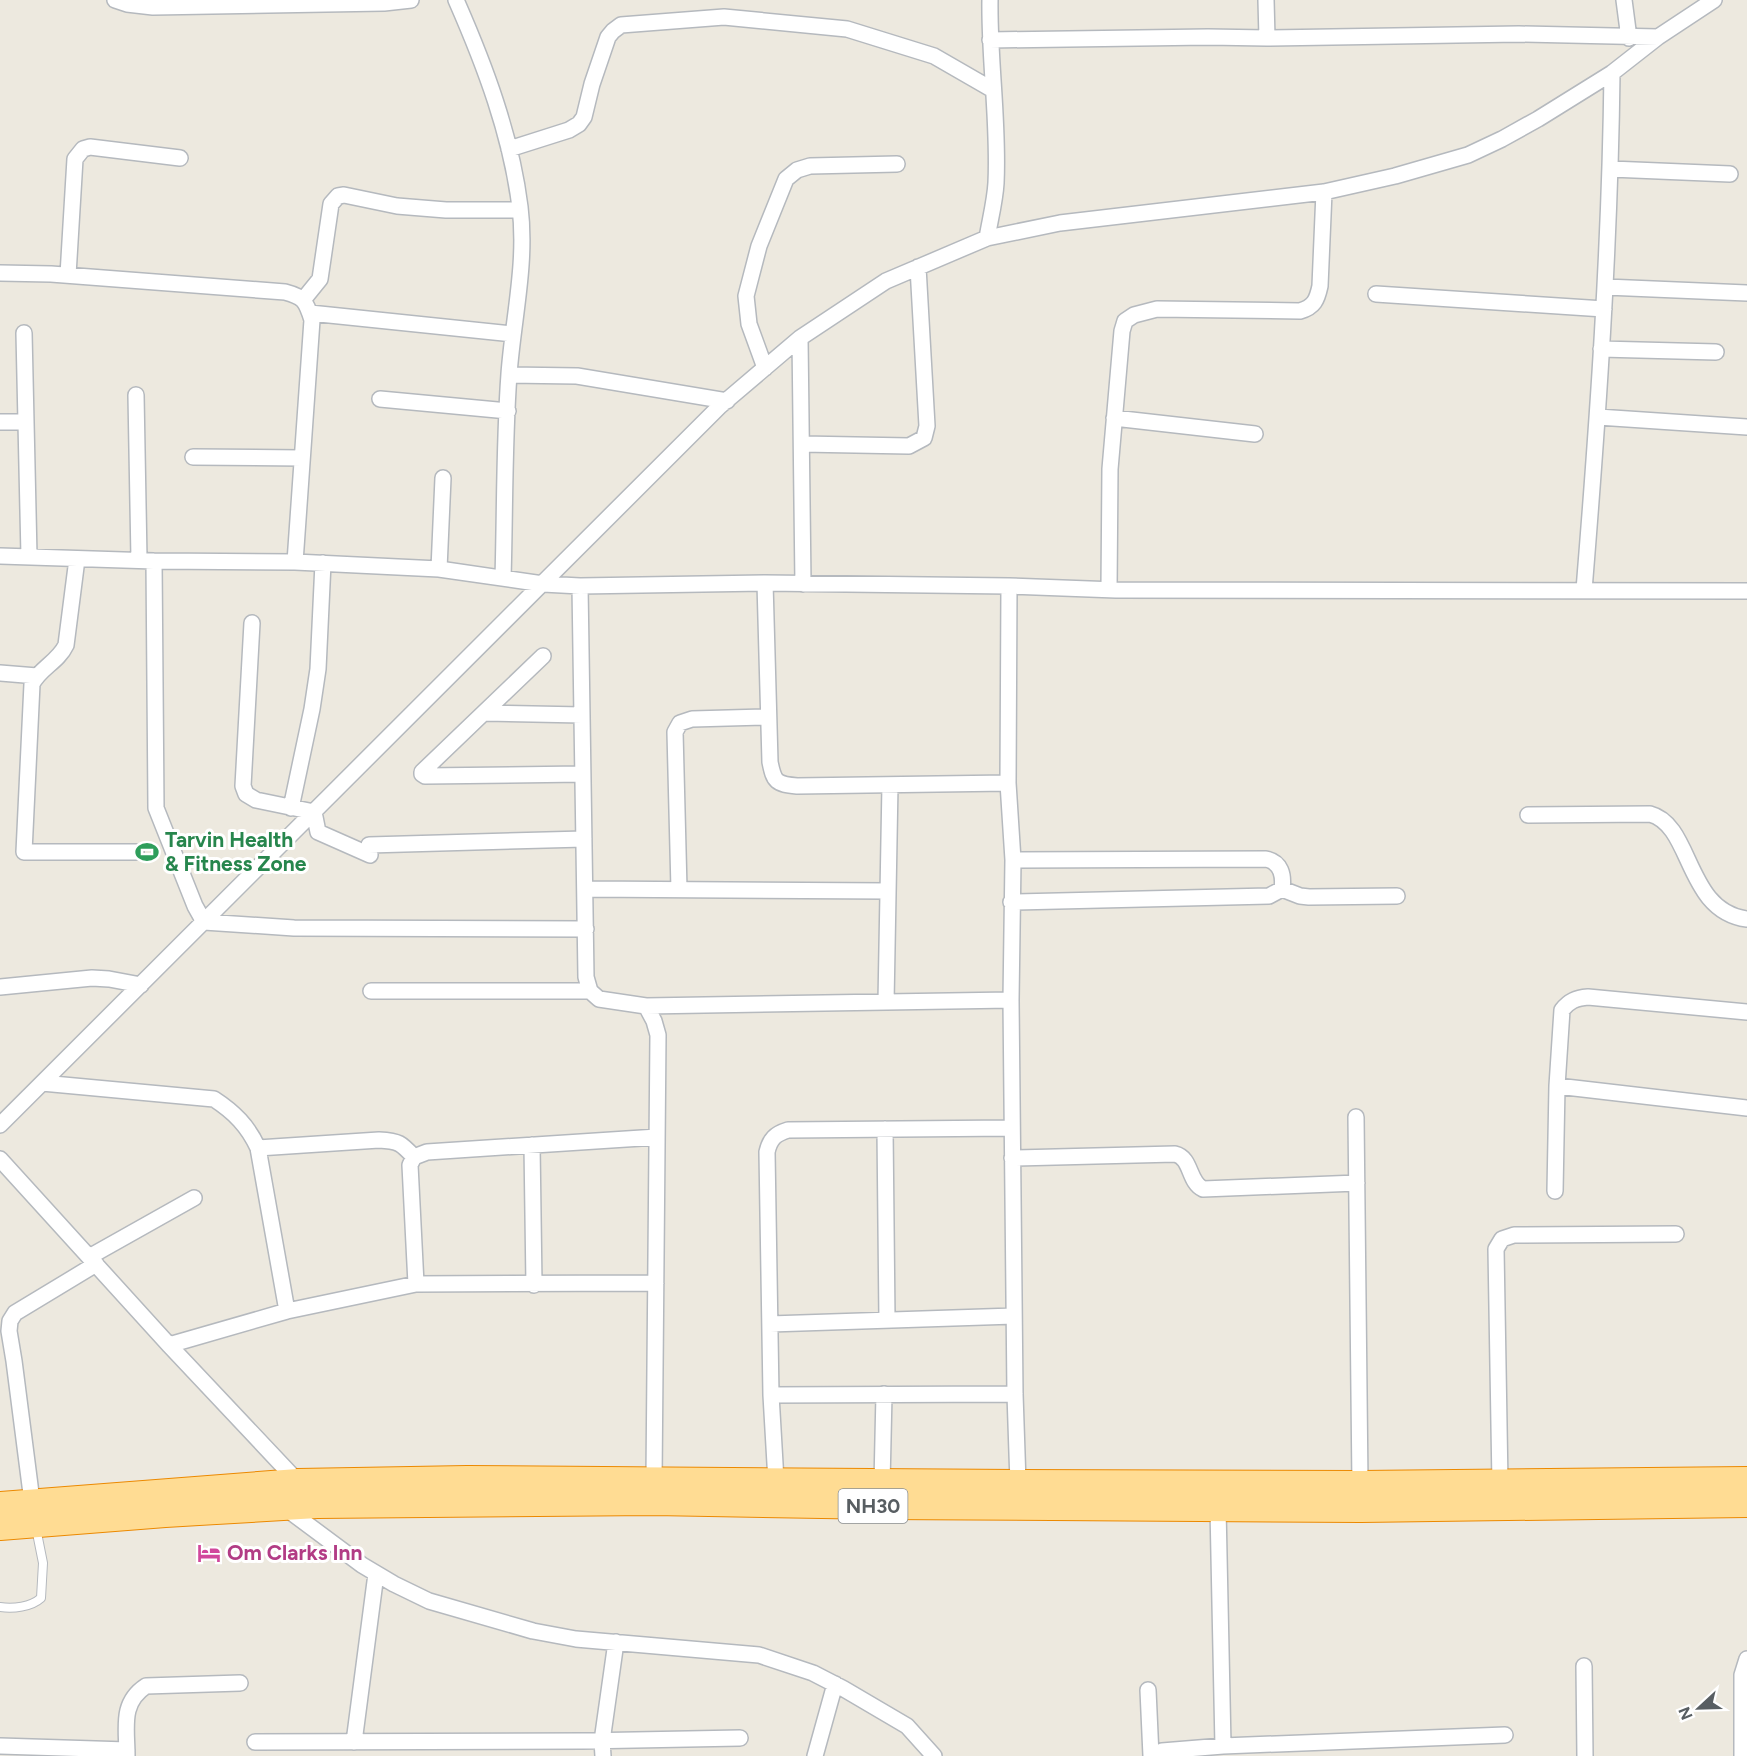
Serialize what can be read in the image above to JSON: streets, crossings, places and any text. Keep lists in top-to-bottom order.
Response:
{
  "streets": {
    "highway": ["NH30"]
  },
  "places": {
    "sports": ["Tarvin Health & Fitness Zone"],
    "hotel": ["Om Clarks Inn"]
  },
  "north": "left"
}
